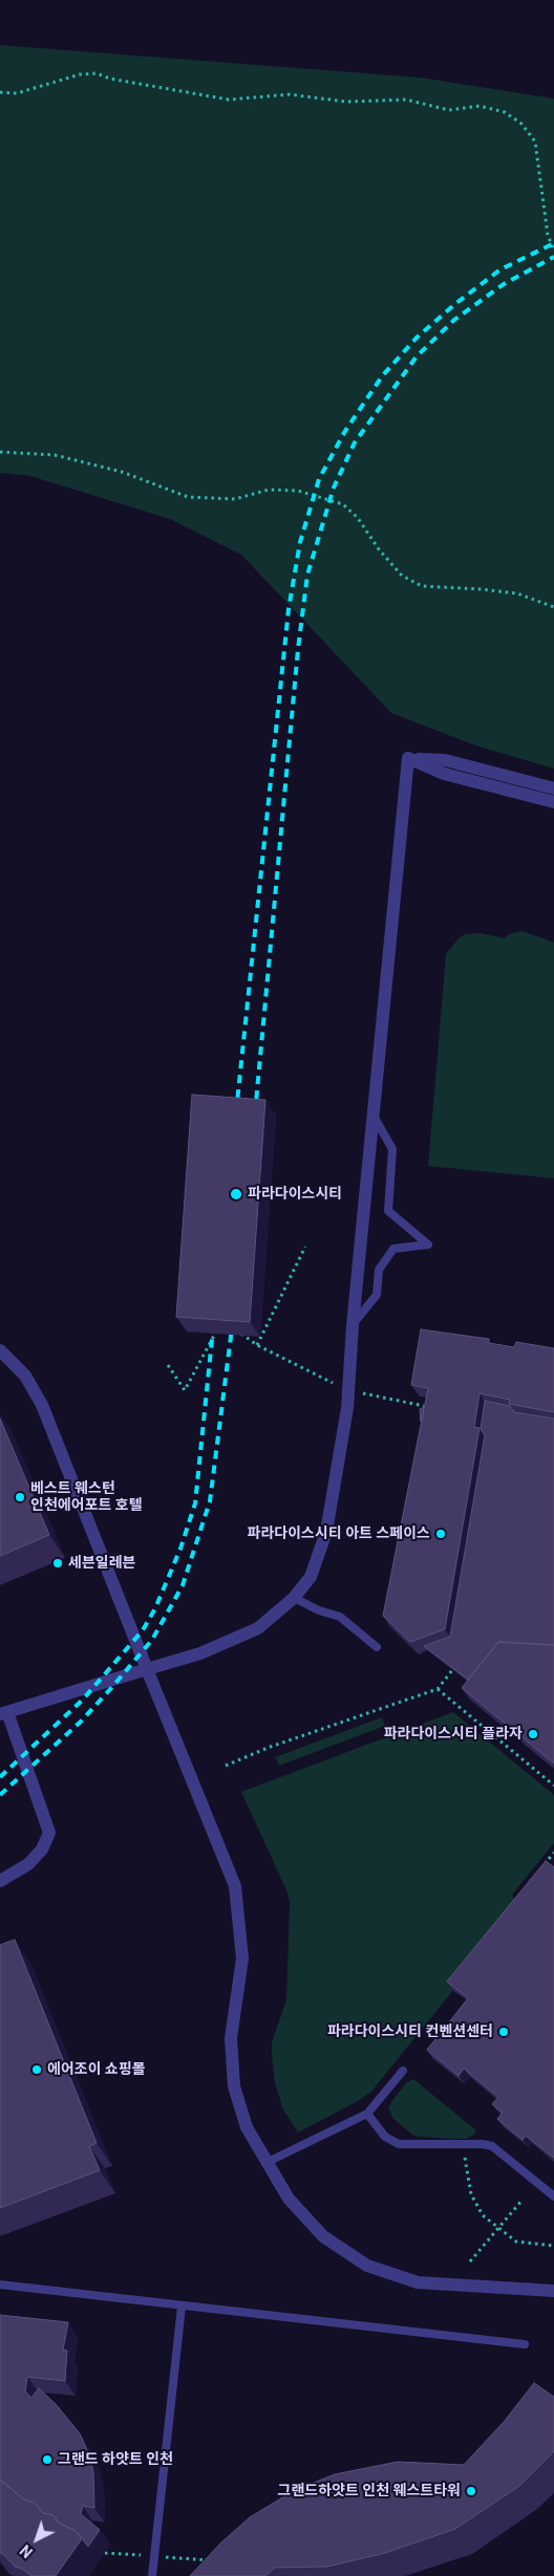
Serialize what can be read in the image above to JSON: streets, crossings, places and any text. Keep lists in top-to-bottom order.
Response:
{
  "places": [
    "파라다이스시티",
    "베스트 웨스턴 인천에어포트 호텔",
    "파라다이스시티 아트 스페이스",
    "세븐일레븐",
    "파라다이스시티 플라자",
    "파라다이스시티 컨벤션센터",
    "에어조이 쇼핑몰",
    "그랜드 하얏트 인천",
    "그랜드하얏트 인천 웨스트타워"
  ],
  "north": "bottom left"
}
